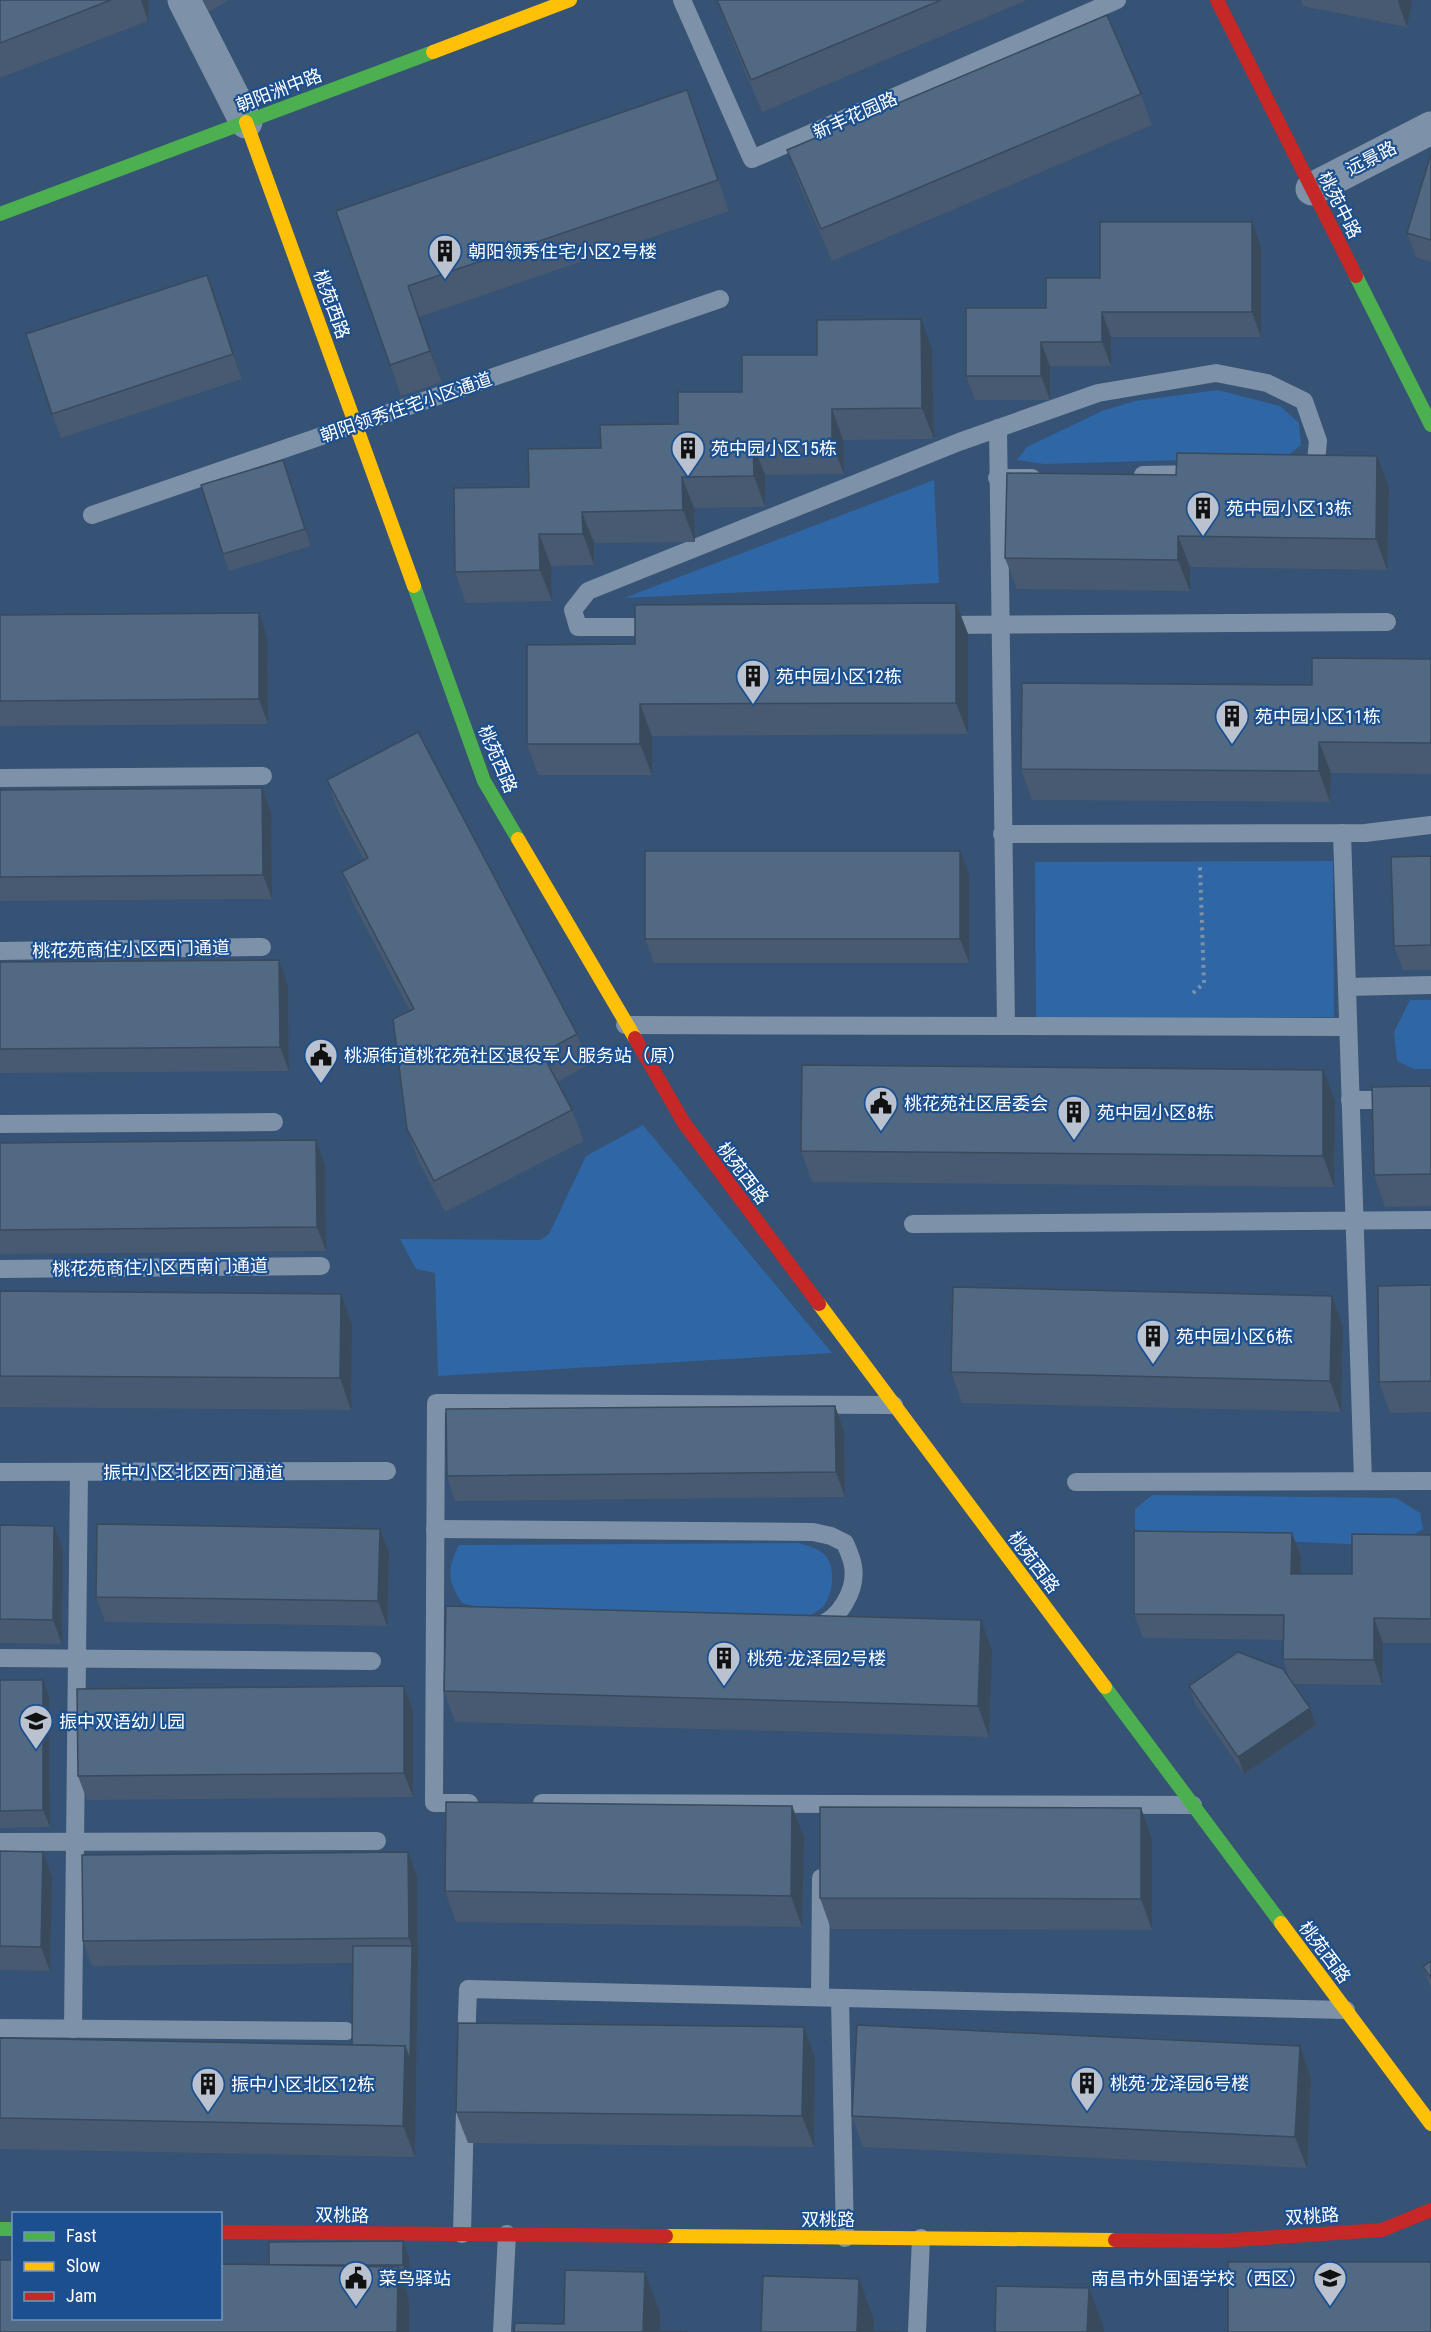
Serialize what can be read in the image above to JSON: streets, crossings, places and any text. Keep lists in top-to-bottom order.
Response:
{
  "streets": {
    "street": [
      "朝阳洲中路",
      "远景路",
      "桃苑中路",
      "桃苑西路",
      "双桃路"
    ],
    "lane": [
      "新丰花园路",
      "朝阳领秀住宅小区通道",
      "桃花苑商住小区西门通道",
      "桃花苑商住小区西南门通道",
      "振中小区北区西门通道"
    ]
  },
  "crossings": [
    ["朝阳洲中路", "桃苑西路"],
    ["远景路", "桃苑中路"],
    ["桃苑西路", "朝阳领秀住宅小区通道"]
  ],
  "places": {
    "building": [
      "朝阳领秀住宅小区2号楼",
      "苑中园小区15栋",
      "苑中园小区13栋",
      "苑中园小区12栋",
      "苑中园小区11栋",
      "苑中园小区8栋",
      "苑中园小区6栋",
      "桃苑·龙泽园2号楼",
      "桃苑·龙泽园6号楼",
      "振中小区北区12栋"
    ],
    "public building": ["桃源街道桃花苑社区退役军人服务站（原）", "桃花苑社区居委会", "菜鸟驿站"],
    "school or university": ["振中双语幼儿园", "南昌市外国语学校（西区）"]
  },
  "legend": ["Fast", "Slow", "Jam"]
}
